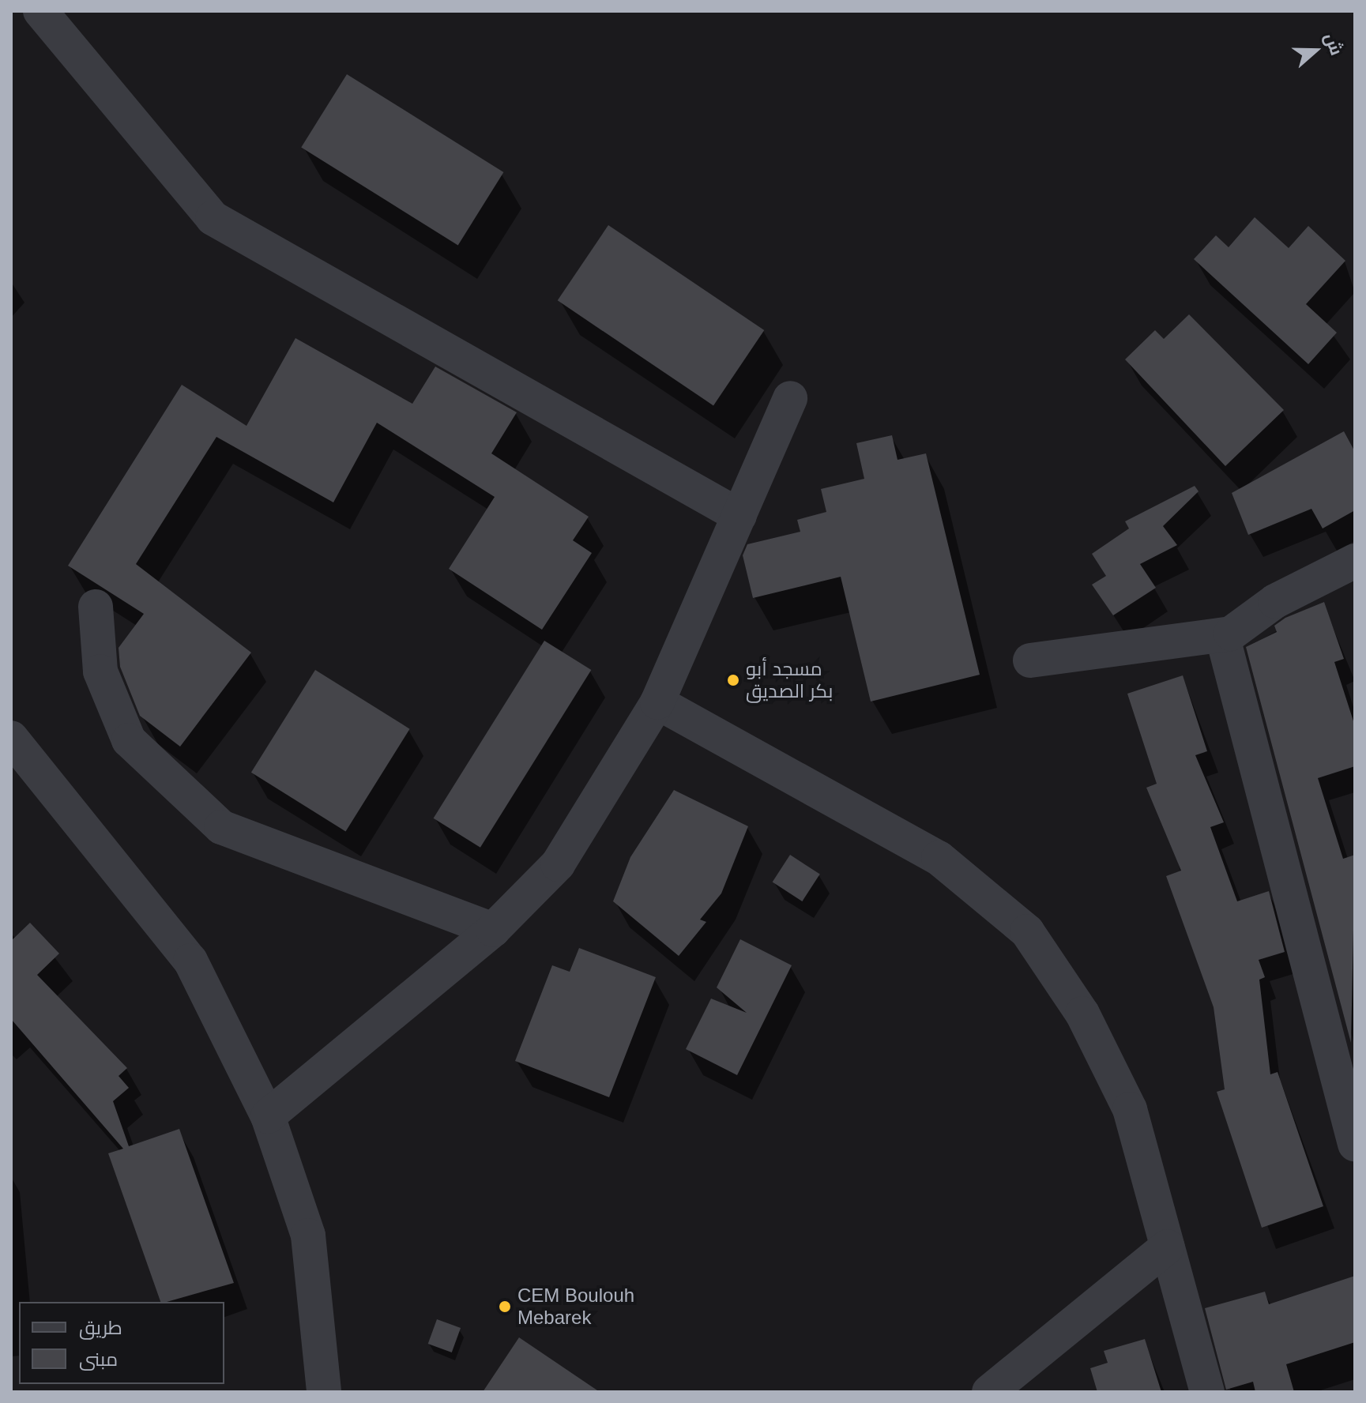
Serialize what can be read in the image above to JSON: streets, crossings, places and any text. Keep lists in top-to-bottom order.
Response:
{
  "places": ["مسجد أبو بكر الصديق", "CEM Boulouh Mebarek"],
  "legend": ["طريق", "مبنى"],
  "north": "right"
}
